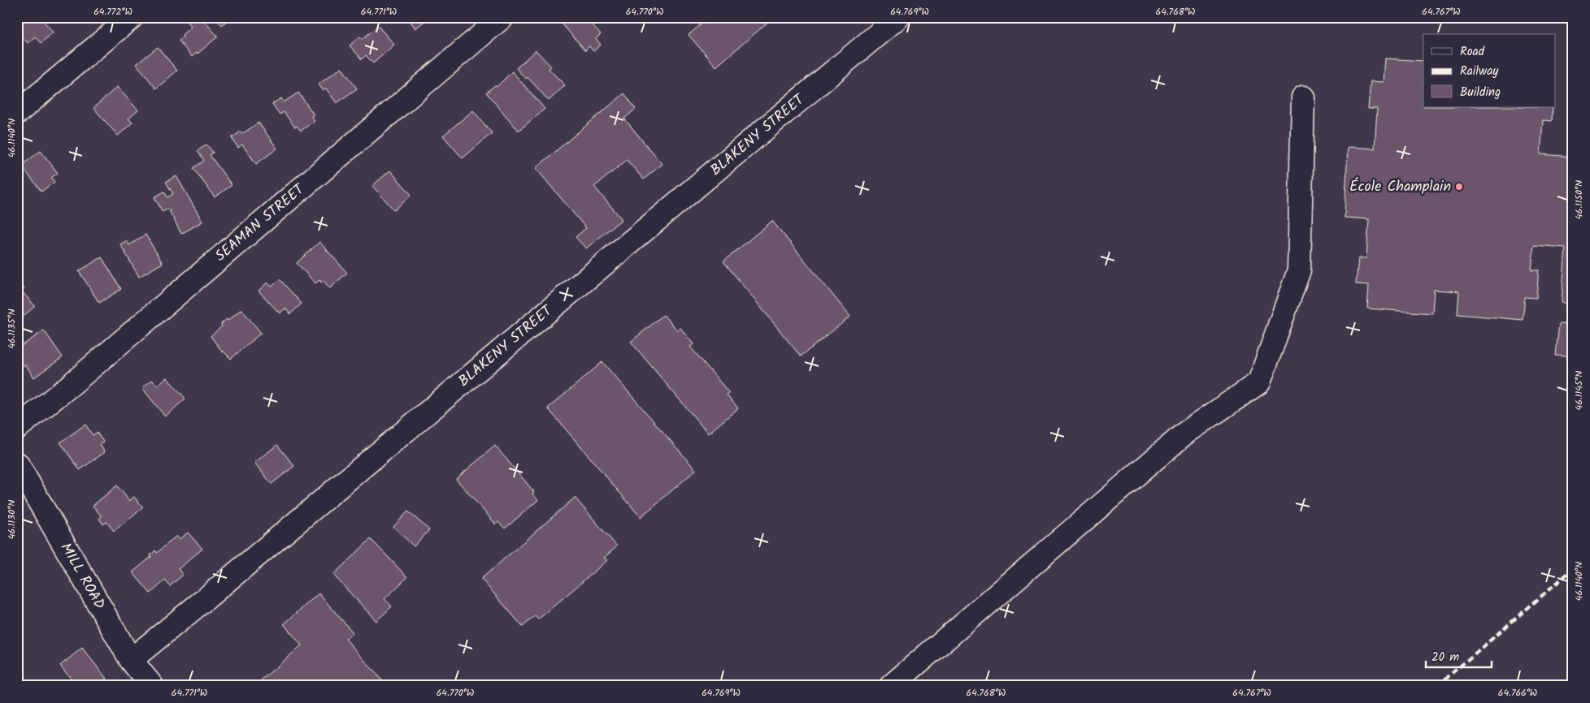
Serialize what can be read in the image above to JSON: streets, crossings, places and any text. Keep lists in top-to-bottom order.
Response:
{
  "streets": {
    "street": ["BLAKENY STREET", "SEAMAN STREET", "MILL ROAD"]
  },
  "crossings": [
    ["BLAKENY STREET", "MILL ROAD"]
  ],
  "places": ["École Champlain"],
  "legend": ["Road", "Railway", "Building"],
  "scale_bar": "20 m",
  "coordinates": [
    "64.772°W",
    "64.771°W",
    "64.770°W",
    "64.769°W",
    "64.768°W",
    "64.767°W",
    "46.1140°N",
    "46.1150°N",
    "46.1135°N",
    "46.1145°N",
    "46.1130°N",
    "64.766°W"
  ]
}
